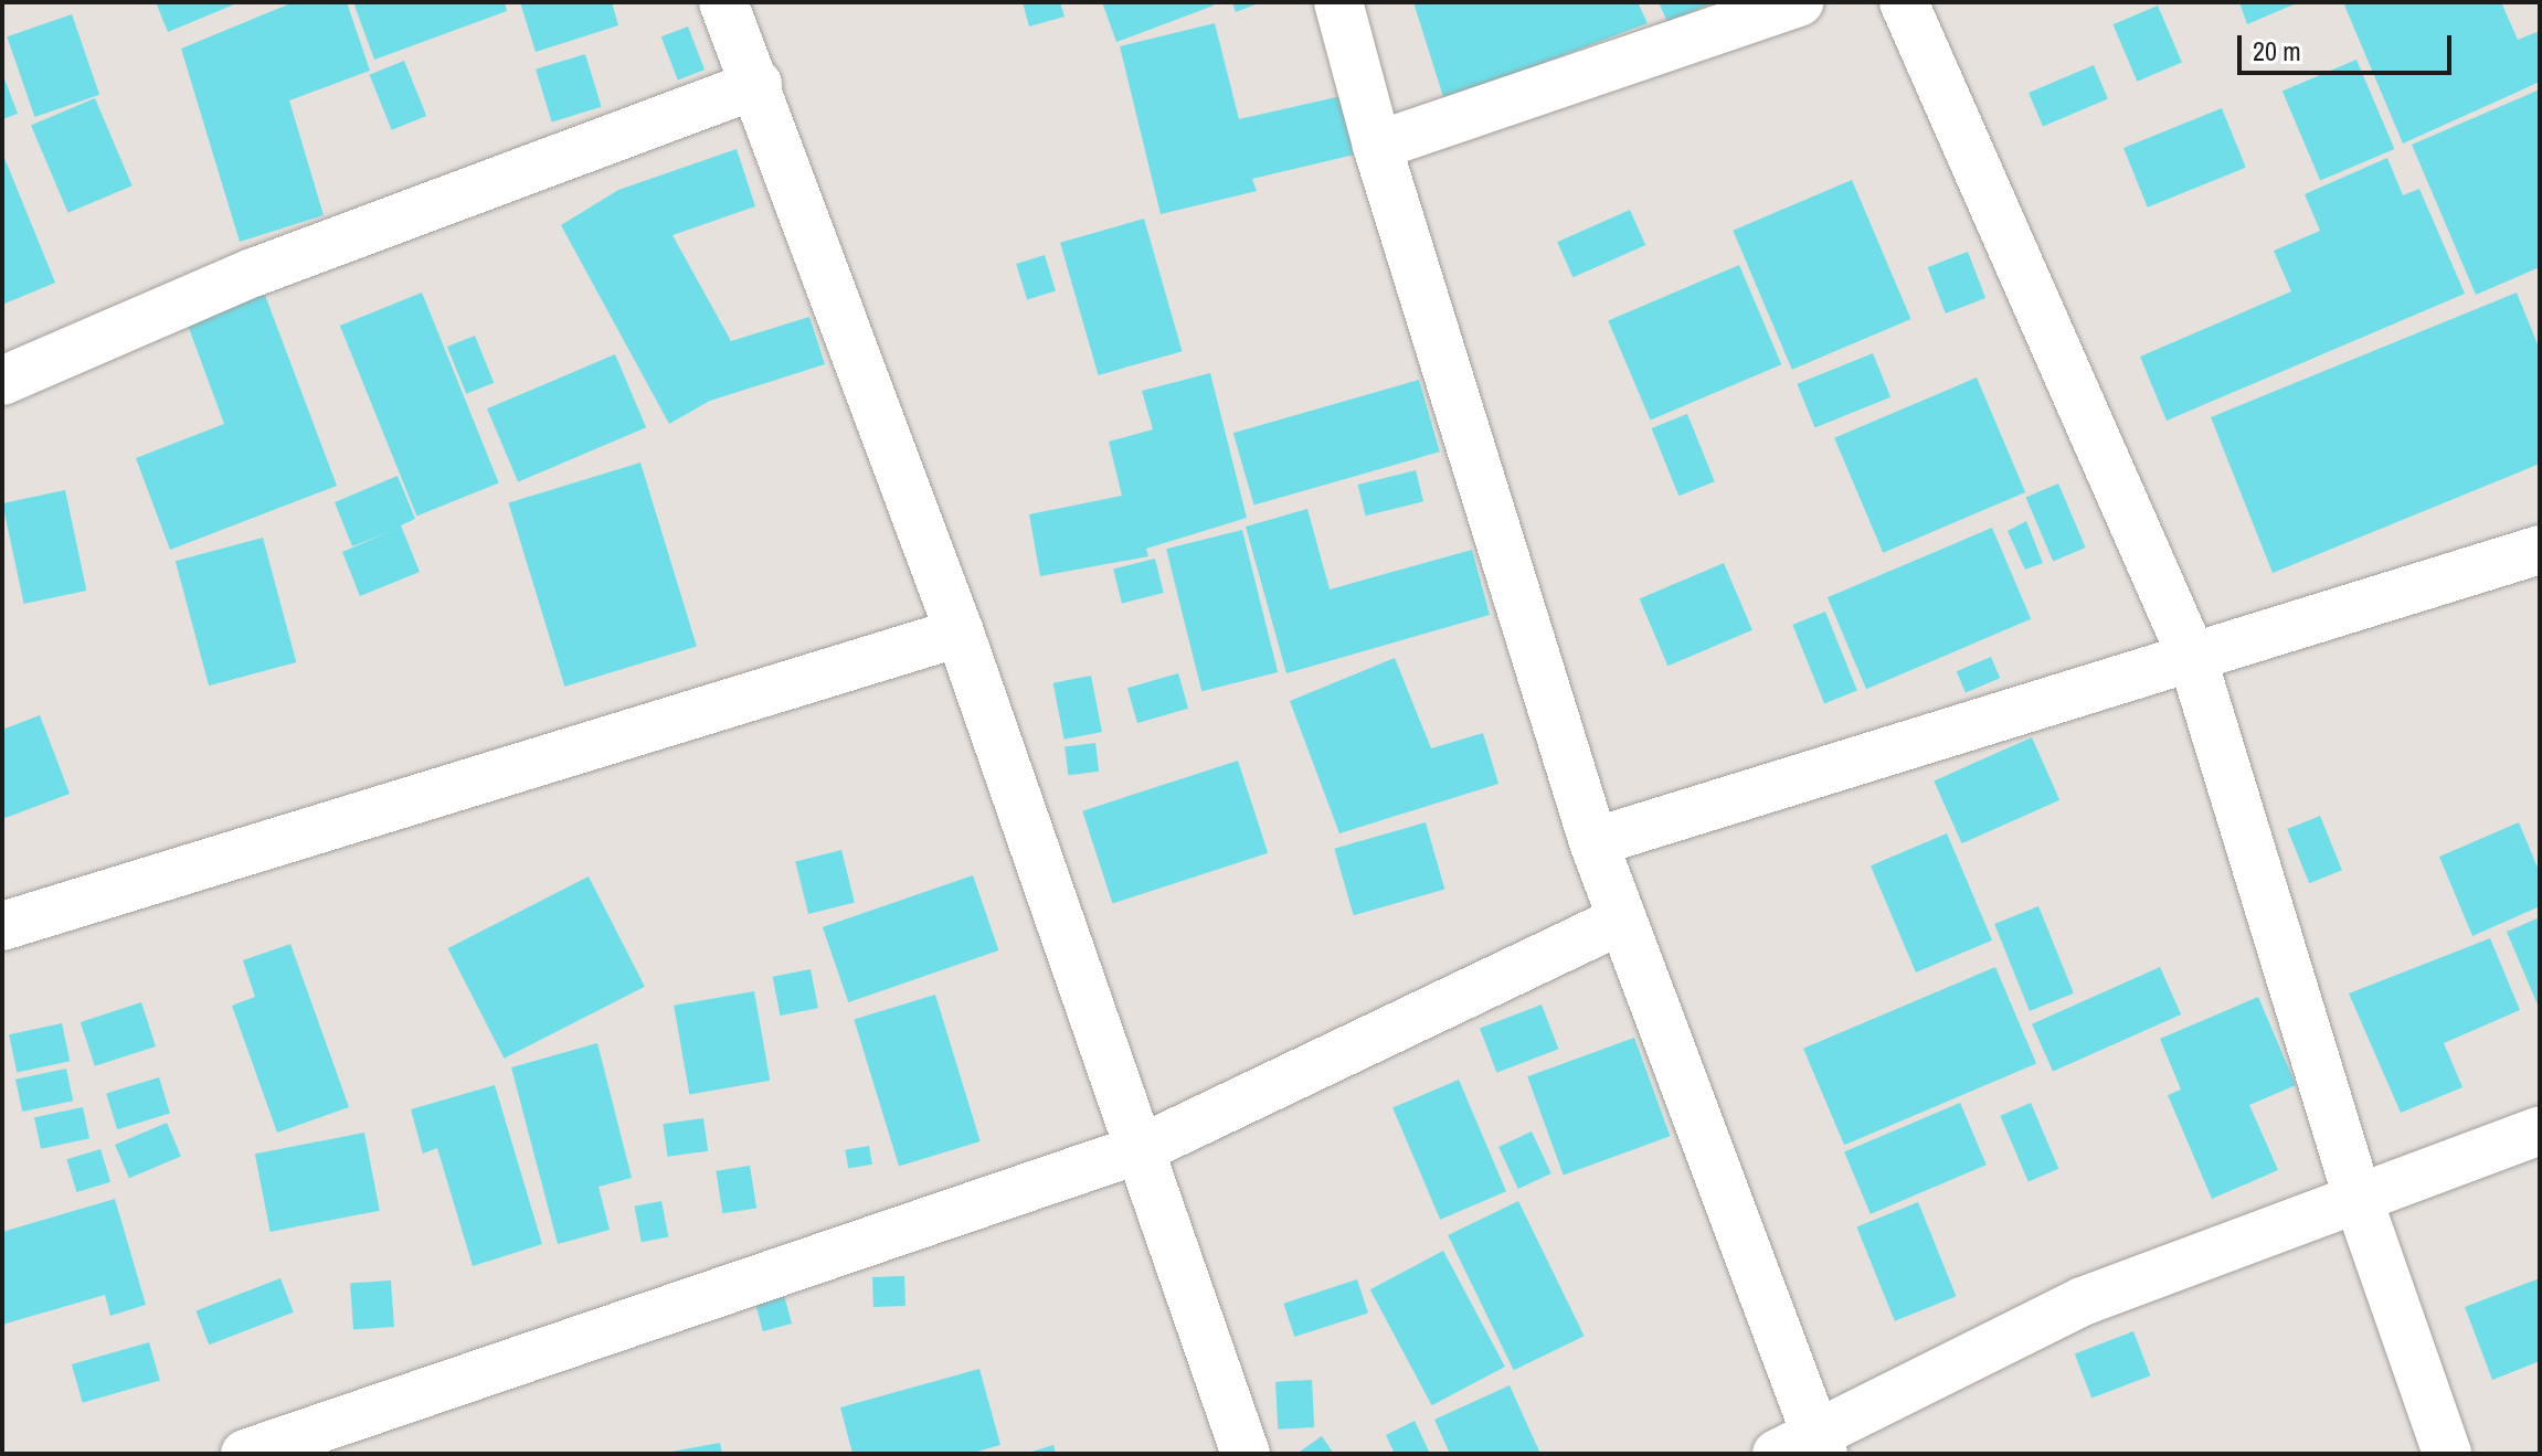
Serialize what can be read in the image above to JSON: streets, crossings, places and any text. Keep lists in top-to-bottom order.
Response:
{
  "scale_bar": "20 m"
}
